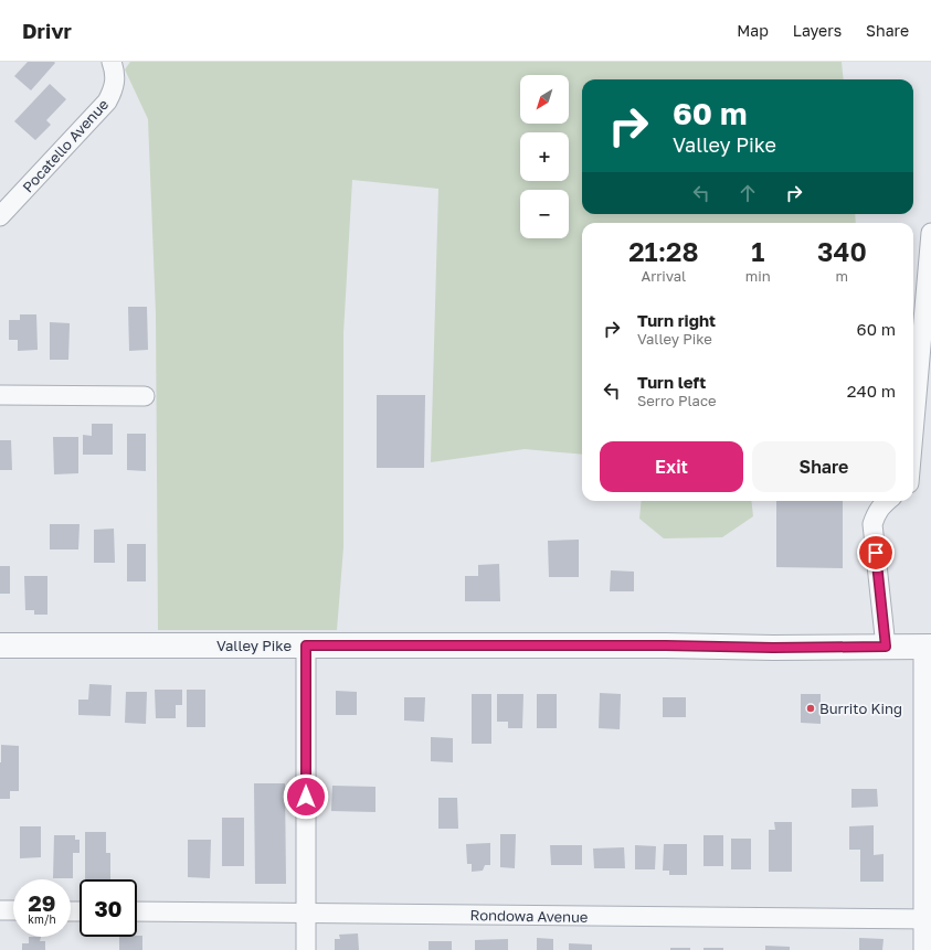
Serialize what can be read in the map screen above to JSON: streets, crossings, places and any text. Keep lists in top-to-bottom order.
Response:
{
  "streets": {
    "street": ["Pocatello Avenue", "Valley Pike", "Rondowa Avenue"]
  },
  "places": ["Burrito King"],
  "north": "bottom left",
  "page": {
    "header": "Drivr",
    "nav": ["Map", "Layers", "Share"],
    "map_buttons": ["+", "−"],
    "turn": ["60 m", "Valley Pike"],
    "eta": [
      "21:28",
      "Arrival",
      "1",
      "min",
      "340",
      "m"
    ],
    "list": [
      {
        "name": "Turn right",
        "note": "Valley Pike",
        "value": "60 m"
      },
      {
        "name": "Turn left",
        "note": "Serro Place",
        "value": "240 m"
      }
    ],
    "buttons": ["Exit", "Share"],
    "speed": "29 km/h",
    "limit": "30"
  }
}
